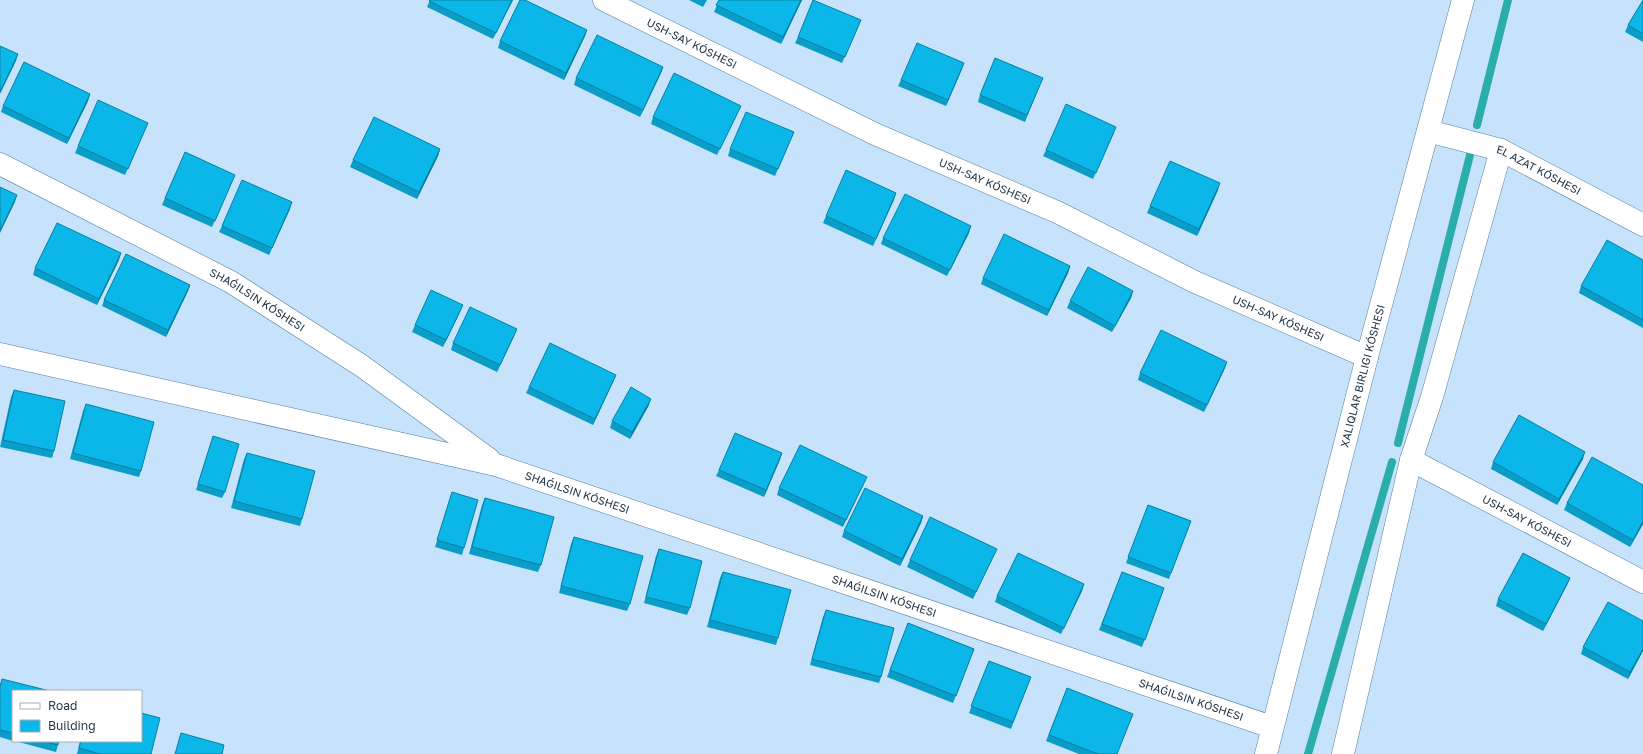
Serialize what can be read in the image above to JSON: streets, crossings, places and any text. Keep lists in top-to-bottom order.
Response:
{
  "streets": {
    "street": ["USH-SAY KÓSHESI", "EL AZAT KÓSHESI"]
  },
  "legend": ["Road", "Building"]
}
